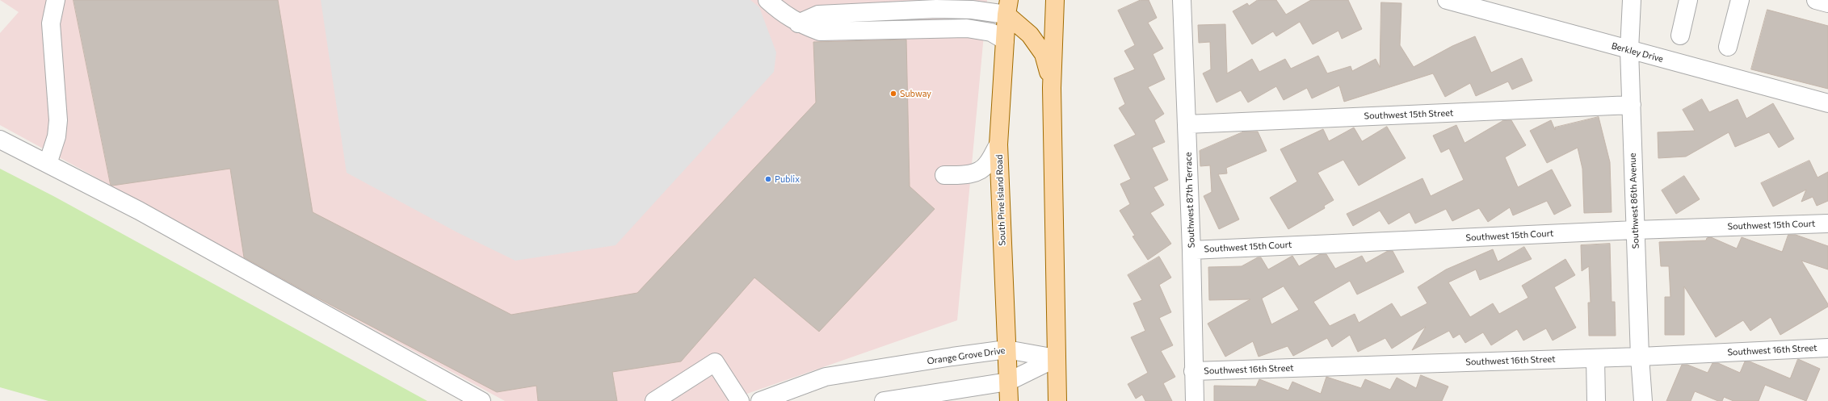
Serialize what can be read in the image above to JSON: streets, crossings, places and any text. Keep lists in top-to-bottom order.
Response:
{
  "streets": {
    "main road": ["South Pine Island Road"],
    "street": [
      "Berkley Drive",
      "Southwest 15th Street",
      "Southwest 87th Terrace",
      "Southwest 86th Avenue",
      "Southwest 15th Court",
      "Southwest 16th Street",
      "Orange Grove Drive"
    ]
  },
  "crossings": [
    ["Berkley Drive", "Southwest 86th Avenue"],
    ["Southwest 15th Street", "Southwest 87th Terrace"],
    ["Southwest 15th Street", "Southwest 86th Avenue"],
    ["South Pine Island Road", "Orange Grove Drive"],
    ["Southwest 87th Terrace", "Southwest 15th Court"],
    ["Southwest 87th Terrace", "Southwest 16th Street"],
    ["Southwest 86th Avenue", "Southwest 15th Court"],
    ["Southwest 86th Avenue", "Southwest 16th Street"]
  ],
  "places": ["Subway", "Publix"]
}
